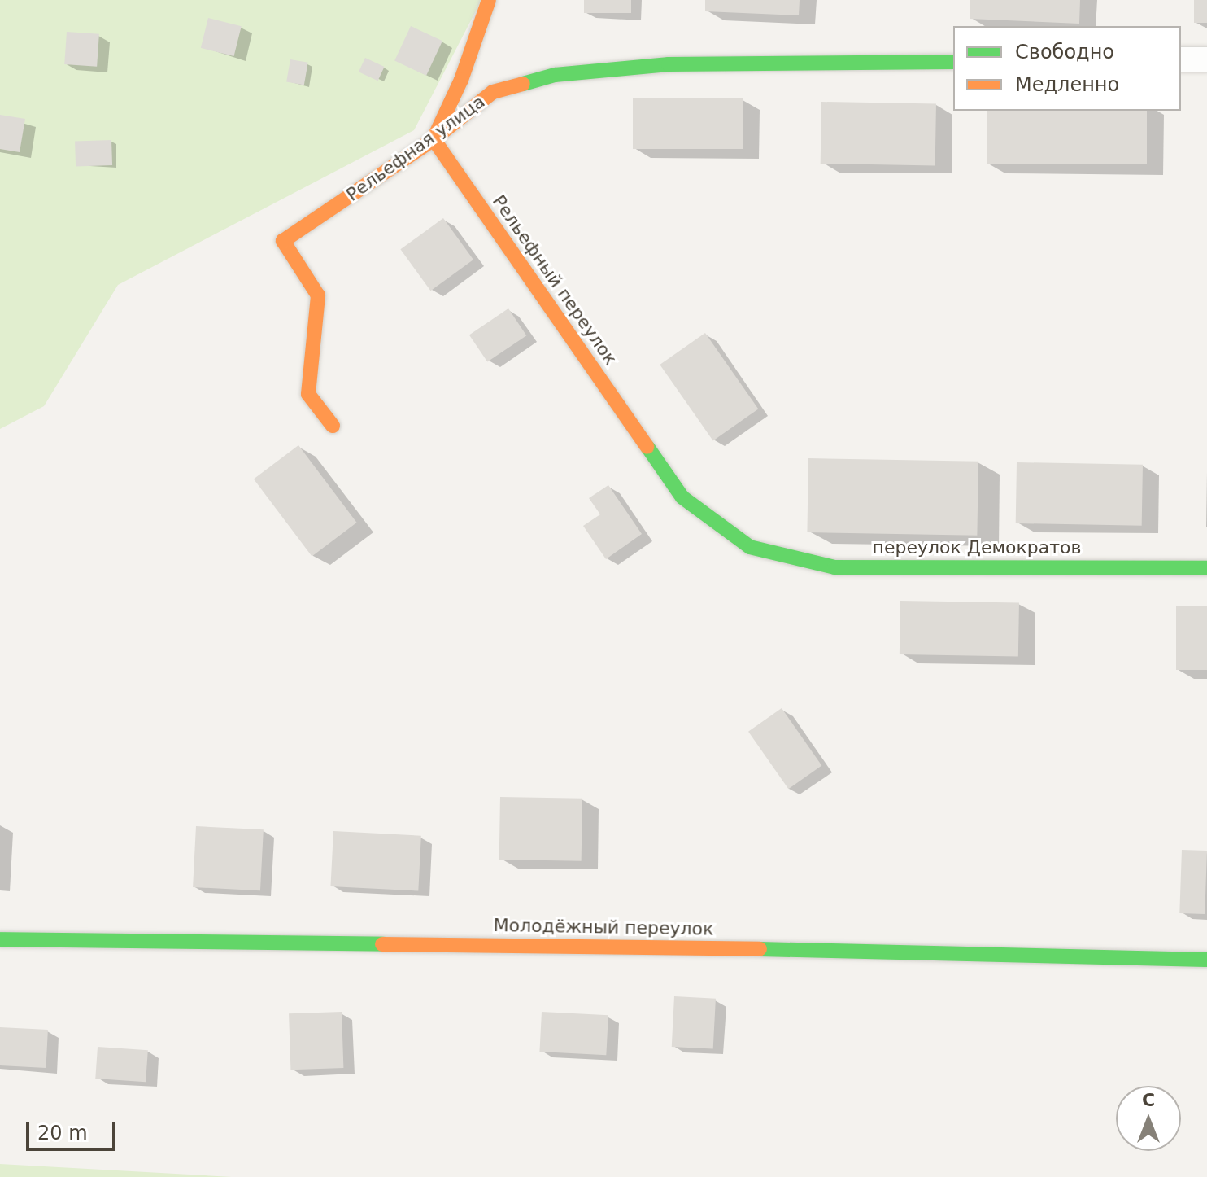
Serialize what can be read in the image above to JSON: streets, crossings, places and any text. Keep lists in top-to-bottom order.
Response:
{
  "streets": {
    "street": [
      "Рельефная улица",
      "Рельефный переулок",
      "переулок Демократов",
      "Молодёжный переулок"
    ]
  },
  "crossings": [
    ["Рельефная улица", "Рельефный переулок"],
    ["Рельефный переулок", "переулок Демократов"]
  ],
  "legend": ["Свободно", "Медленно"],
  "scale_bar": "20 m",
  "north": "top"
}
